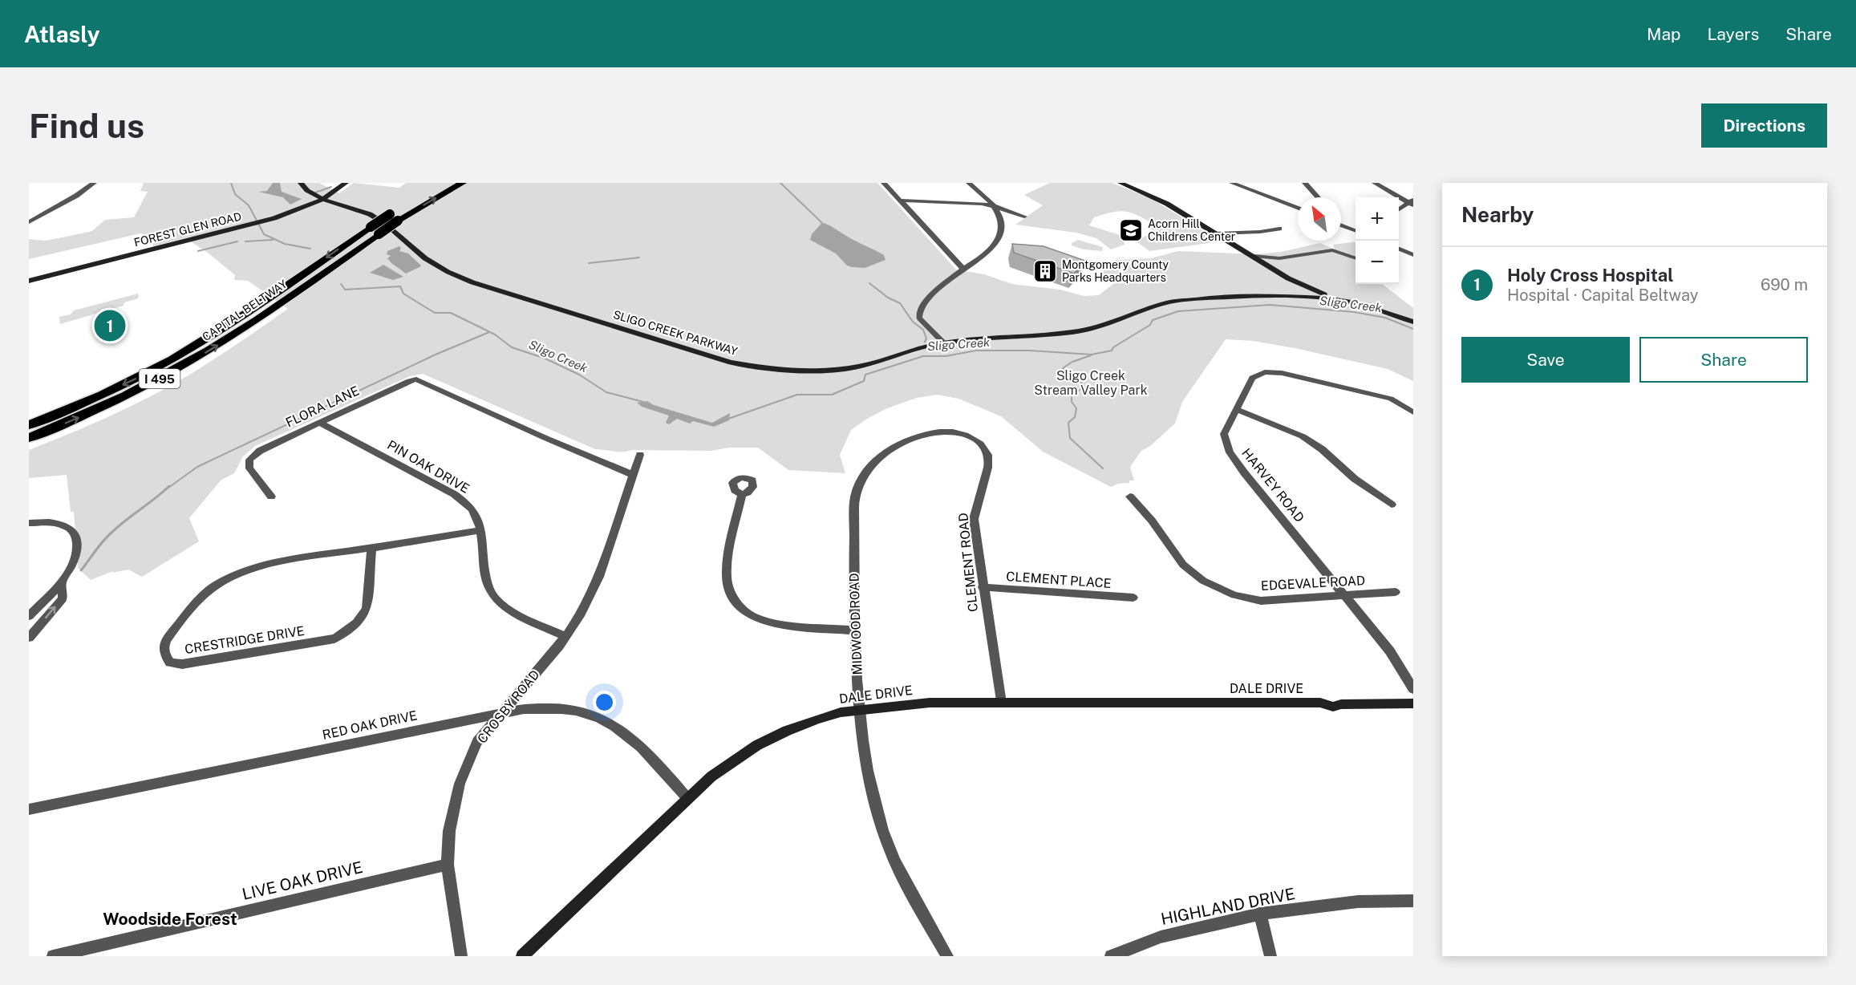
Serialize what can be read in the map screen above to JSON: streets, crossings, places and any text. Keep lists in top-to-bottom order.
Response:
{
  "streets": {
    "highway": ["CAPITAL BELTWAY", "I 495"],
    "street": [
      "FOREST GLEN ROAD",
      "SLIGO CREEK PARKWAY",
      "FLORA LANE",
      "PIN OAK DRIVE",
      "HARVEY ROAD",
      "CLEMENT ROAD",
      "CLEMENT PLACE",
      "EDGEVALE ROAD",
      "MIDWOOD ROAD",
      "CRESTRIDGE DRIVE",
      "DALE DRIVE",
      "CROSBY ROAD",
      "RED OAK DRIVE",
      "LIVE OAK DRIVE",
      "HIGHLAND DRIVE"
    ]
  },
  "crossings": [
    ["FOREST GLEN ROAD", "SLIGO CREEK PARKWAY"],
    ["FLORA LANE", "PIN OAK DRIVE"],
    ["FLORA LANE", "CROSBY ROAD"],
    ["PIN OAK DRIVE", "CRESTRIDGE DRIVE"],
    ["PIN OAK DRIVE", "CROSBY ROAD"],
    ["HARVEY ROAD", "EDGEVALE ROAD"],
    ["CLEMENT ROAD", "CLEMENT PLACE"],
    ["CLEMENT ROAD", "MIDWOOD ROAD"],
    ["CLEMENT ROAD", "DALE DRIVE"],
    ["MIDWOOD ROAD", "DALE DRIVE"],
    ["DALE DRIVE", "RED OAK DRIVE"],
    ["CROSBY ROAD", "RED OAK DRIVE"],
    ["CROSBY ROAD", "LIVE OAK DRIVE"]
  ],
  "districts": ["Woodside Forest"],
  "water": ["Sligo Creek"],
  "parks": ["Sligo Creek Stream Valley Park"],
  "places": {
    "school or university": ["Acorn Hill Childrens Center"],
    "building": ["Montgomery County Parks Headquarters"]
  },
  "north": "top left",
  "page": {
    "header": "Atlasly",
    "nav": ["Map", "Layers", "Share"],
    "buttons": [
      "Directions",
      ["Save", "Share"]
    ],
    "title": "Find us",
    "heading": "Nearby",
    "map_buttons": ["+", "−"],
    "list": [
      {
        "mark": "1",
        "name": "Holy Cross Hospital",
        "note": "Hospital · Capital Beltway",
        "value": "690 m"
      }
    ],
    "pins": "1"
  }
}
